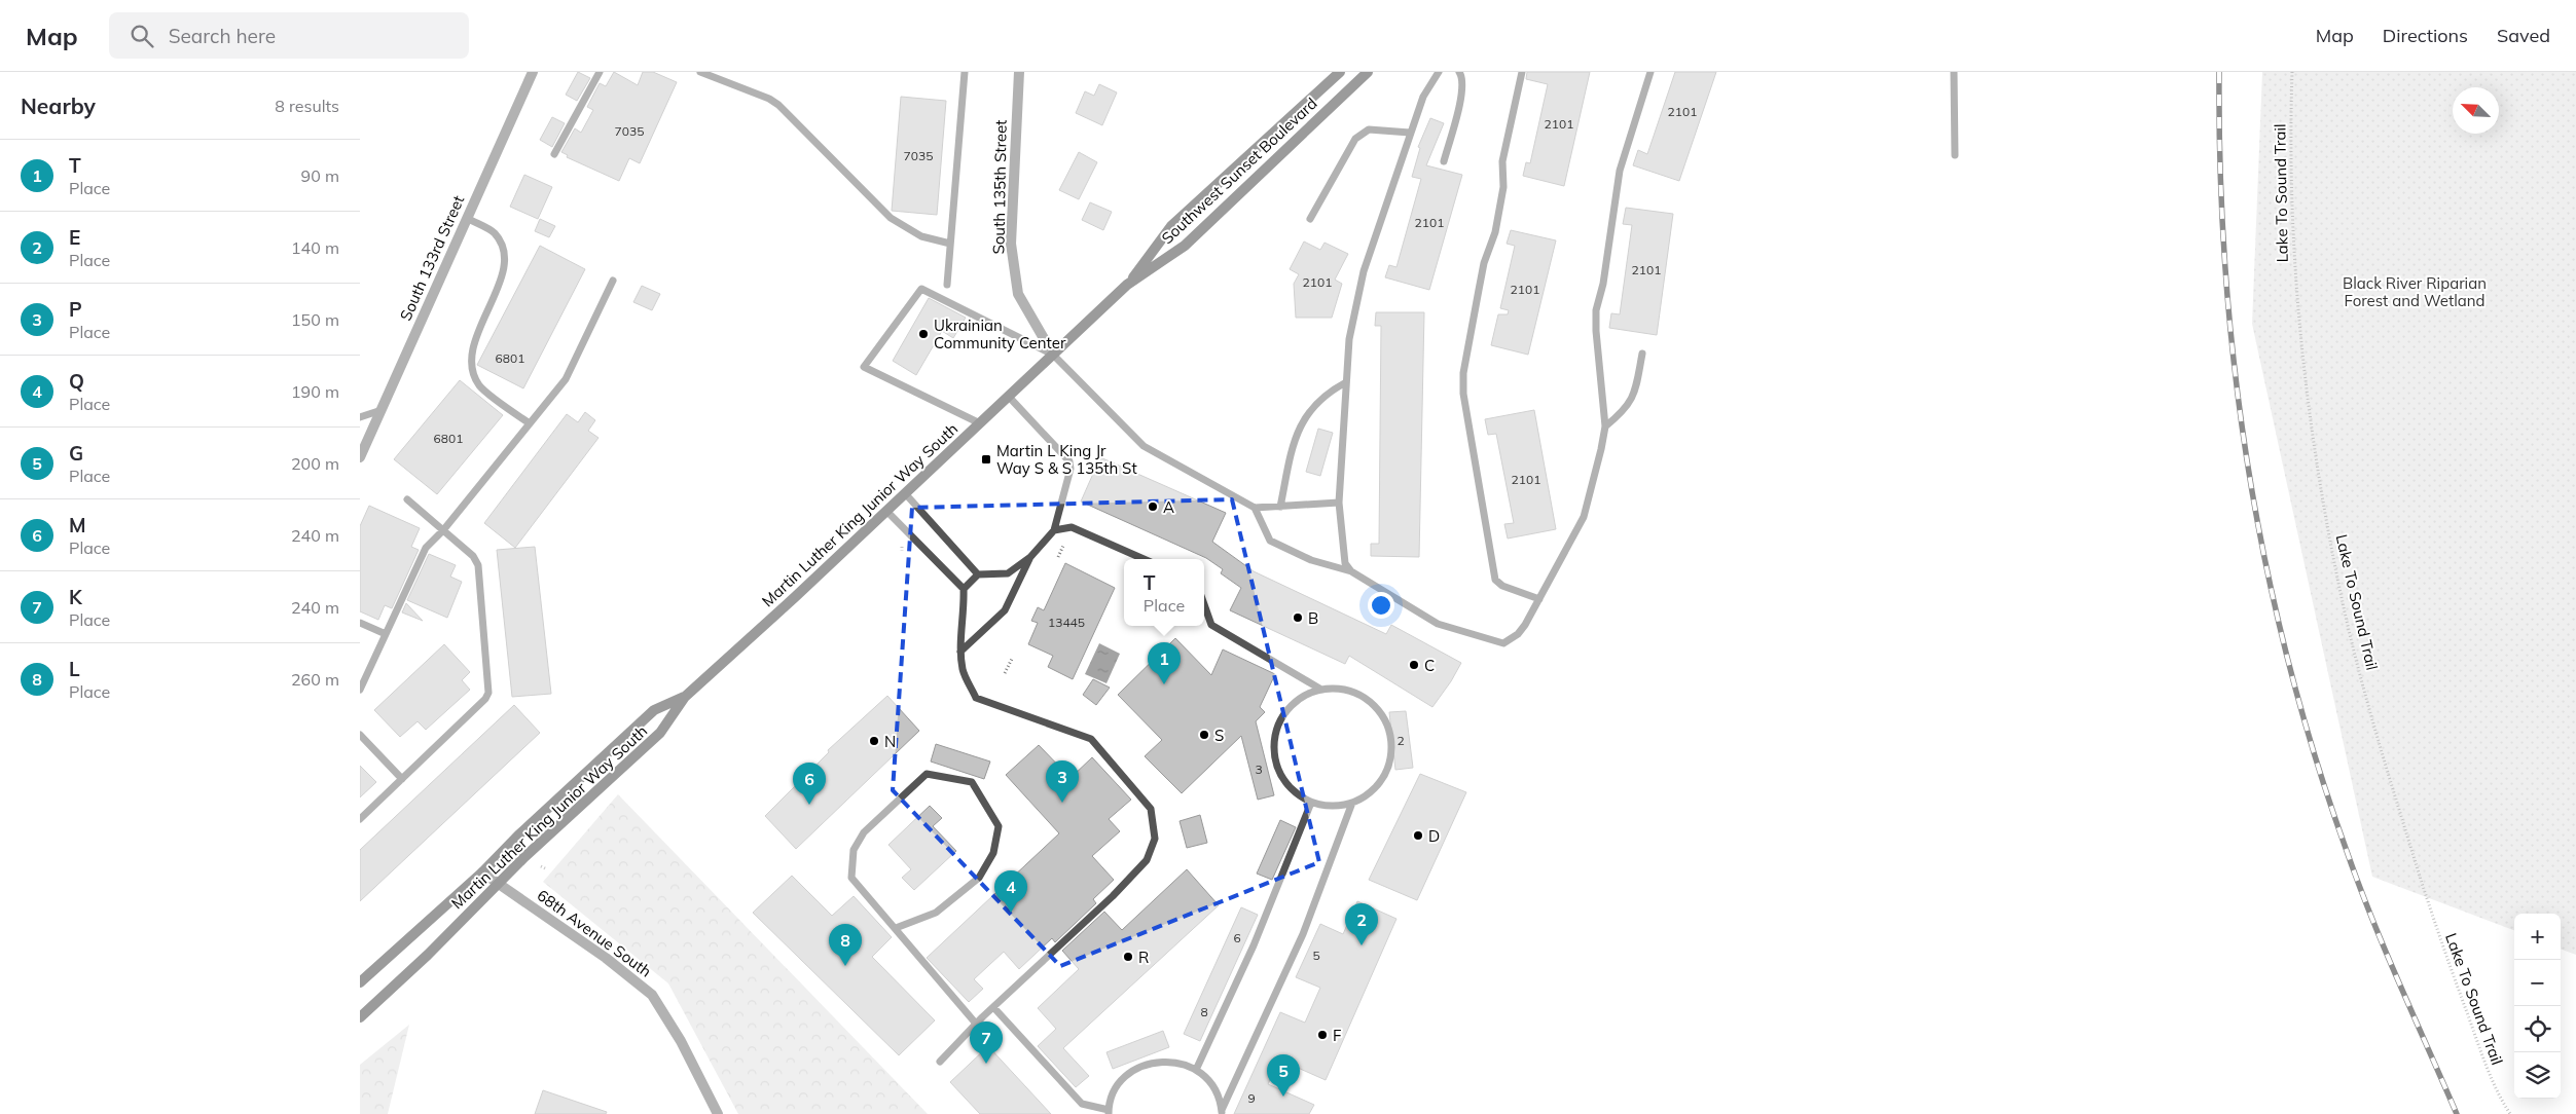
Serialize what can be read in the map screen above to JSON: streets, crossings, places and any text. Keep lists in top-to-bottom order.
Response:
{
  "streets": {
    "main road": ["Southwest Sunset Boulevard", "Martin Luther King Junior Way South"],
    "street": ["South 135th Street", "South 133rd Street", "68th Avenue South"],
    "path": ["Lake To Sound Trail"]
  },
  "crossings": [
    ["Southwest Sunset Boulevard", "South 135th Street"],
    ["Southwest Sunset Boulevard", "Martin Luther King Junior Way South"],
    ["South 135th Street", "Martin Luther King Junior Way South"],
    ["Martin Luther King Junior Way South", "68th Avenue South"]
  ],
  "parks": ["Black River Riparian Forest and Wetland"],
  "places": {
    "other": [
      "Ukrainian Community Center",
      "A",
      "B",
      "C",
      "S",
      "N",
      "D",
      "R",
      "F"
    ],
    "transit": ["Martin L King Jr Way S & S 135th St"]
  },
  "house_numbers": [
    "2101",
    "2101",
    "7035",
    "7035",
    "2101",
    "2101",
    "2101",
    "2101",
    "6801",
    "6801",
    "2101",
    "13445",
    "2",
    "3",
    "6",
    "5",
    "8",
    "9"
  ],
  "north": "top left",
  "page": {
    "header": "Map",
    "search": "Search here",
    "nav": ["Map", "Directions", "Saved"],
    "heading": ["Nearby", "8 results"],
    "list": [
      {
        "mark": "1",
        "name": "T",
        "note": "Place",
        "value": "90 m"
      },
      {
        "mark": "2",
        "name": "E",
        "note": "Place",
        "value": "140 m"
      },
      {
        "mark": "3",
        "name": "P",
        "note": "Place",
        "value": "150 m"
      },
      {
        "mark": "4",
        "name": "Q",
        "note": "Place",
        "value": "190 m"
      },
      {
        "mark": "5",
        "name": "G",
        "note": "Place",
        "value": "200 m"
      },
      {
        "mark": "6",
        "name": "M",
        "note": "Place",
        "value": "240 m"
      },
      {
        "mark": "7",
        "name": "K",
        "note": "Place",
        "value": "240 m"
      },
      {
        "mark": "8",
        "name": "L",
        "note": "Place",
        "value": "260 m"
      }
    ],
    "popup": ["T", "Place"],
    "pins": [
      "1",
      "3",
      "6",
      "4",
      "2",
      "8",
      "7",
      "5"
    ],
    "map_buttons": ["+", "−"]
  }
}
